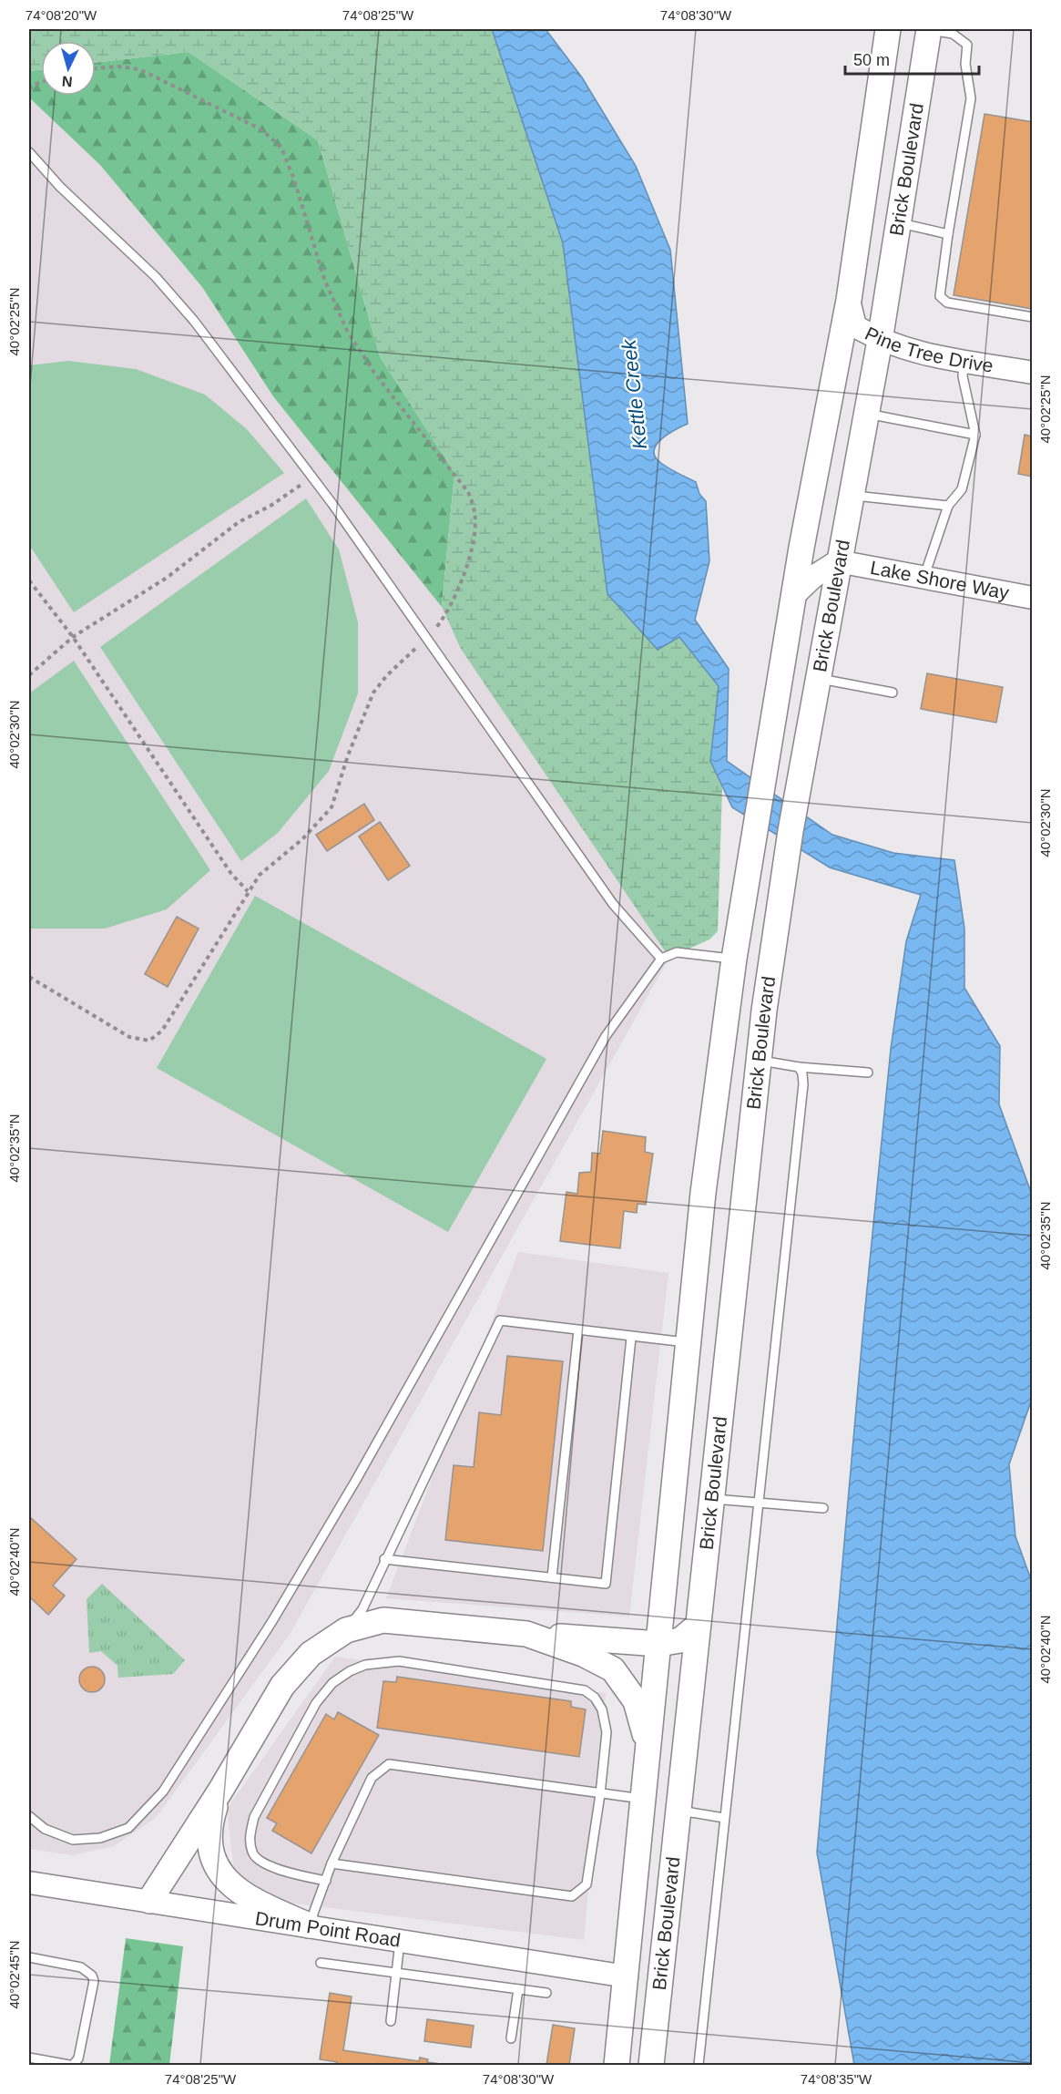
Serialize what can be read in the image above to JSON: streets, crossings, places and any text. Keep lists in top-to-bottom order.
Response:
{
  "streets": {
    "main road": ["Brick Boulevard"],
    "street": ["Pine Tree Drive", "Lake Shore Way", "Drum Point Road"]
  },
  "crossings": [
    ["Brick Boulevard", "Pine Tree Drive"],
    ["Brick Boulevard", "Lake Shore Way"],
    ["Brick Boulevard", "Drum Point Road"]
  ],
  "water": ["Kettle Creek"],
  "scale_bar": "50 m",
  "north": "bottom",
  "coordinates": [
    "74°08'20\"W",
    "74°08'25\"W",
    "74°08'30\"W",
    "40°02'25\"N",
    "40°02'30\"N",
    "40°02'35\"N",
    "40°02'40\"N",
    "40°02'45\"N",
    "74°08'35\"W"
  ]
}
